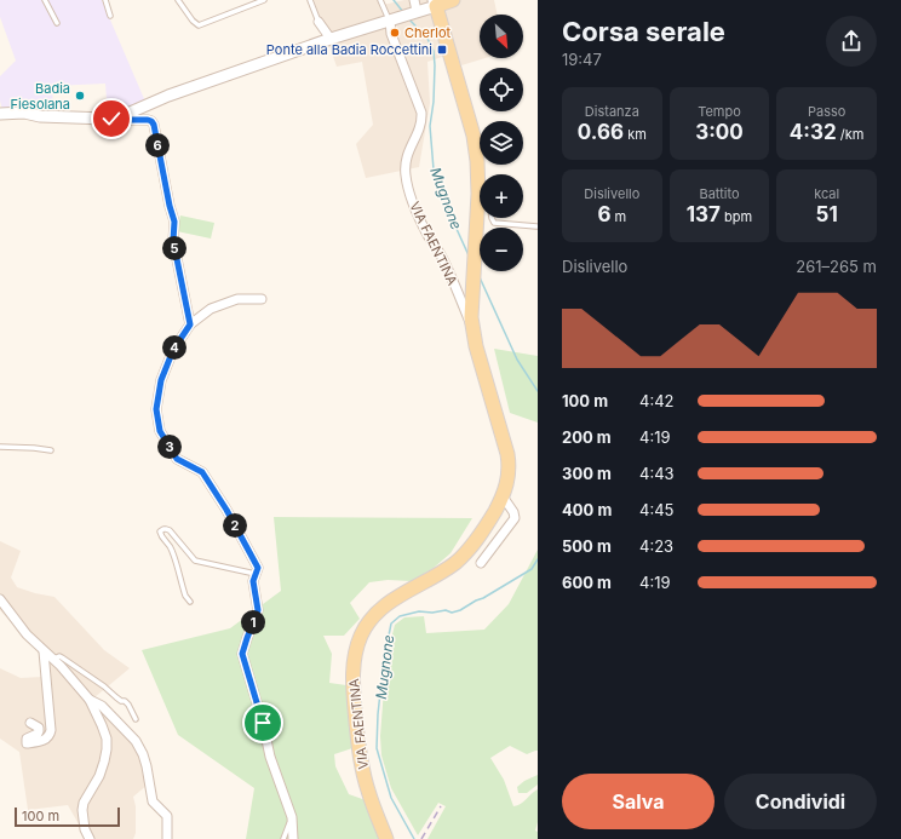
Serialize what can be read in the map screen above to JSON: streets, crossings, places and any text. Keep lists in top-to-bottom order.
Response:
{
  "streets": {
    "main road": ["VIA FAENTINA"]
  },
  "water": ["Mugnone"],
  "places": {
    "other": ["Cherlot", "Badia Fiesolana"],
    "transit": ["Ponte alla Badia Roccettini"]
  },
  "scale_bar": "100 m",
  "north": "bottom right",
  "page": {
    "heading": ["Corsa serale", "19:47"],
    "map_buttons": ["+", "−"],
    "stats": [
      ["Distanza", "0.66 km"],
      ["Tempo", "3:00"],
      ["Passo", "4:32 /km"],
      ["Dislivello", "6 m"],
      ["Battito", "137 bpm"],
      ["kcal", "51"]
    ],
    "pins": [
      "6",
      "5",
      "4",
      "3",
      "2",
      "1"
    ],
    "chart": ["Dislivello", "261–265 m"],
    "list": [
      {
        "name": "100 m",
        "note": "4:42"
      },
      {
        "name": "200 m",
        "note": "4:19"
      },
      {
        "name": "300 m",
        "note": "4:43"
      },
      {
        "name": "400 m",
        "note": "4:45"
      },
      {
        "name": "500 m",
        "note": "4:23"
      },
      {
        "name": "600 m",
        "note": "4:19"
      }
    ],
    "buttons": ["Salva", "Condividi"],
    "scale": "100 m"
  }
}
